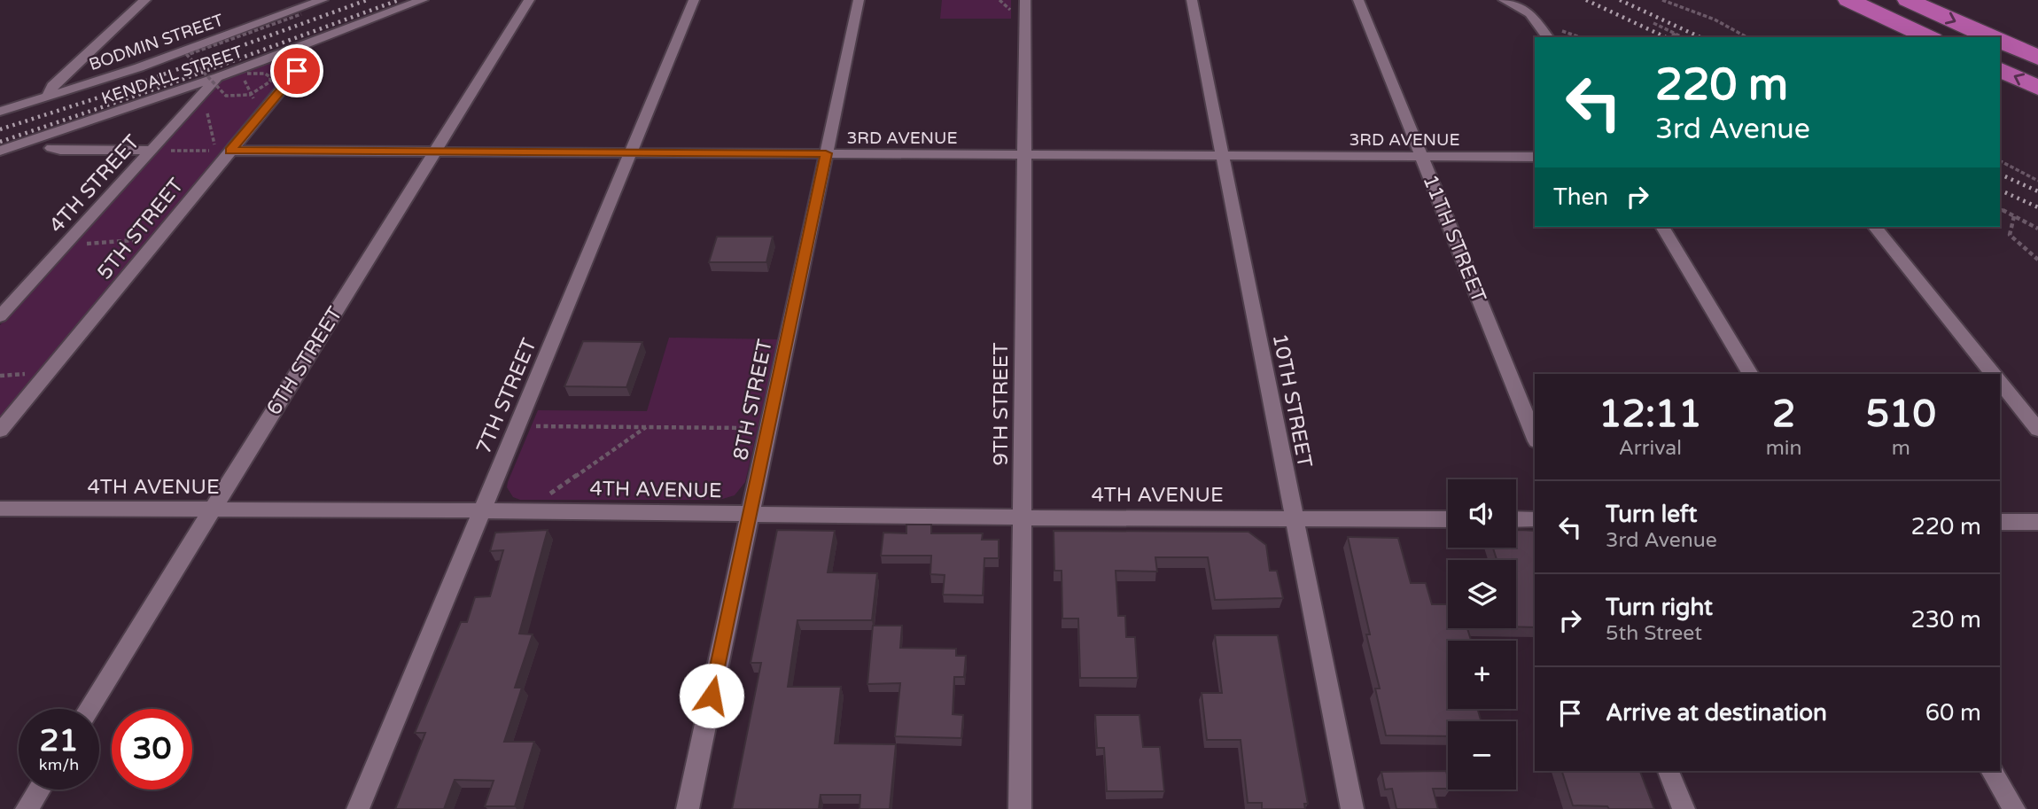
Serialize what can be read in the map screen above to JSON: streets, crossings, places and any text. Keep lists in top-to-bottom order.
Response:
{
  "streets": {
    "street": [
      "BODMIN STREET",
      "KENDALL STREET",
      "3RD AVENUE",
      "4TH STREET",
      "5TH STREET",
      "11TH STREET",
      "6TH STREET",
      "7TH STREET",
      "8TH STREET",
      "10TH STREET",
      "9TH STREET",
      "4TH AVENUE"
    ]
  },
  "crossings": [
    ["KENDALL STREET", "4TH STREET"],
    ["KENDALL STREET", "5TH STREET"],
    ["3RD AVENUE", "5TH STREET"],
    ["3RD AVENUE", "11TH STREET"],
    ["3RD AVENUE", "6TH STREET"],
    ["3RD AVENUE", "7TH STREET"],
    ["3RD AVENUE", "8TH STREET"],
    ["3RD AVENUE", "10TH STREET"],
    ["3RD AVENUE", "9TH STREET"],
    ["6TH STREET", "4TH AVENUE"],
    ["7TH STREET", "4TH AVENUE"],
    ["8TH STREET", "4TH AVENUE"],
    ["10TH STREET", "4TH AVENUE"],
    ["9TH STREET", "4TH AVENUE"]
  ],
  "page": {
    "turn": ["220 m", "3rd Avenue"],
    "then": "Then",
    "eta": [
      "12:11",
      "Arrival",
      "2",
      "min",
      "510",
      "m"
    ],
    "map_buttons": ["+", "−"],
    "list": [
      {
        "name": "Turn left",
        "note": "3rd Avenue",
        "value": "220 m"
      },
      {
        "name": "Turn right",
        "note": "5th Street",
        "value": "230 m"
      },
      {
        "name": "Arrive at destination",
        "value": "60 m"
      }
    ],
    "speed": "21 km/h",
    "limit": "30"
  }
}
